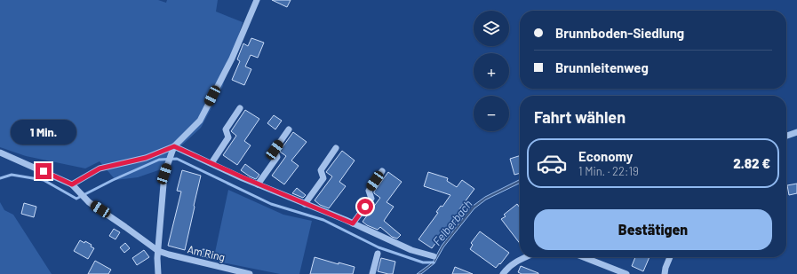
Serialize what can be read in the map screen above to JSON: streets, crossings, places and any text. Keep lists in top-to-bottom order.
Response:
{
  "streets": {
    "street": ["Am Ring"]
  },
  "water": ["Felberbach"],
  "page": {
    "map_buttons": ["+", "−"],
    "banner": ["Brunnboden-Siedlung", "Brunnleitenweg"],
    "heading": "Fahrt wählen",
    "bubble": "1 Min.",
    "list": [
      {
        "name": "Economy",
        "note": "1 Min. · 22:19",
        "value": "2.82 €"
      }
    ],
    "buttons": "Bestätigen"
  }
}
